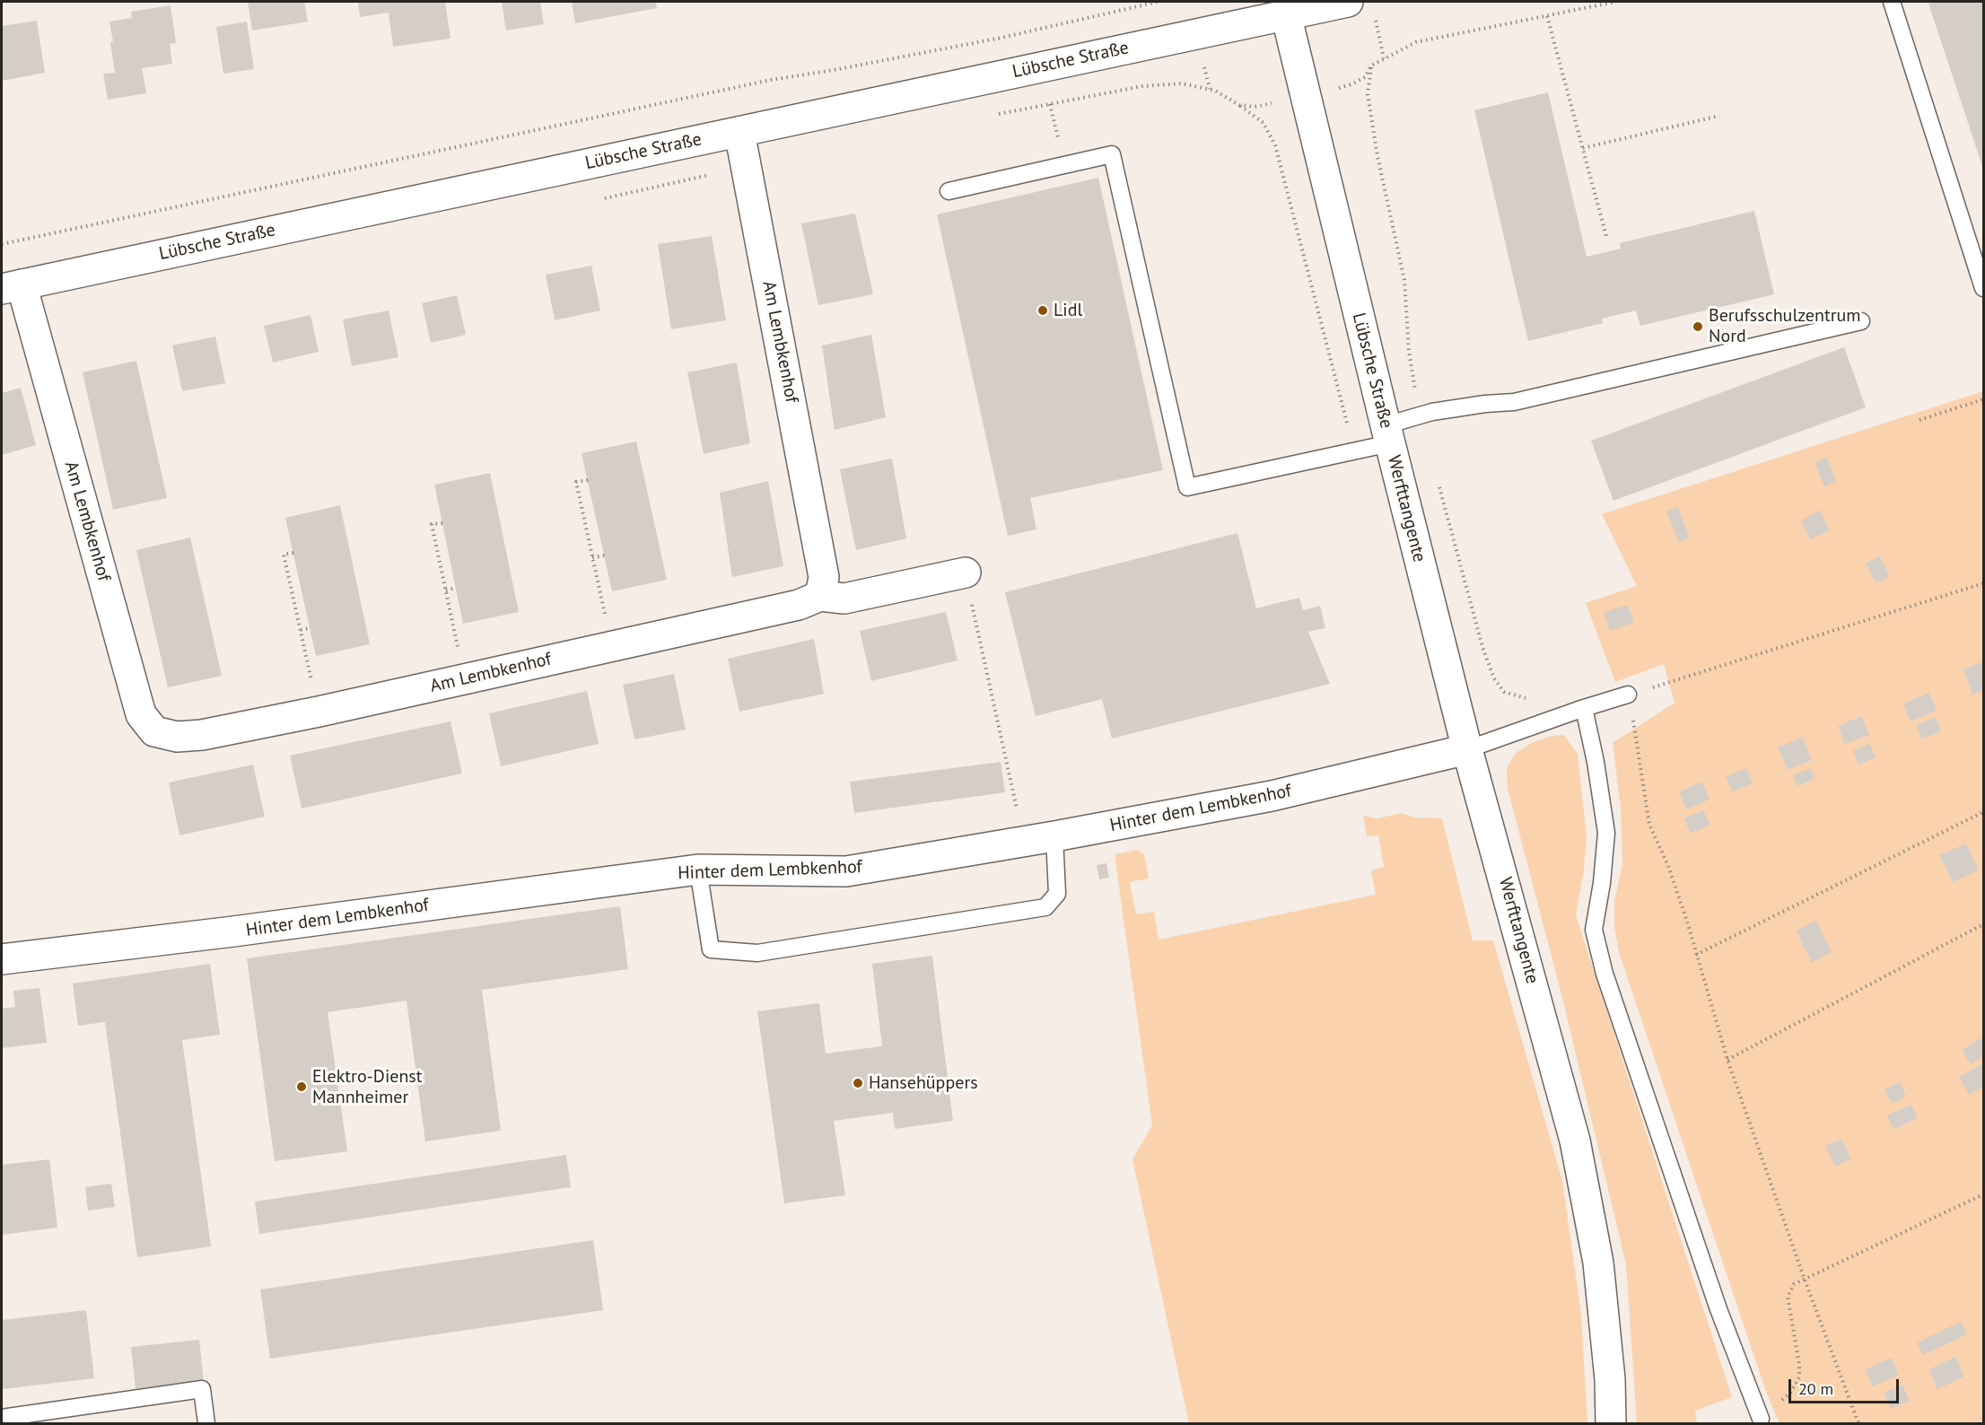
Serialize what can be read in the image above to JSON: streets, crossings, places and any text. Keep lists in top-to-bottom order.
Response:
{
  "streets": {
    "street": [
      "Lübsche Straße",
      "Am Lembkenhof",
      "Werfttangente",
      "Hinter dem Lembkenhof"
    ]
  },
  "crossings": [
    ["Lübsche Straße", "Am Lembkenhof"],
    ["Lübsche Straße", "Werfttangente"],
    ["Werfttangente", "Hinter dem Lembkenhof"]
  ],
  "places": [
    "Lidl",
    "Berufsschulzentrum Nord",
    "Hansehüppers",
    "Elektro-Dienst Mannheimer"
  ],
  "scale_bar": "20 m"
}
